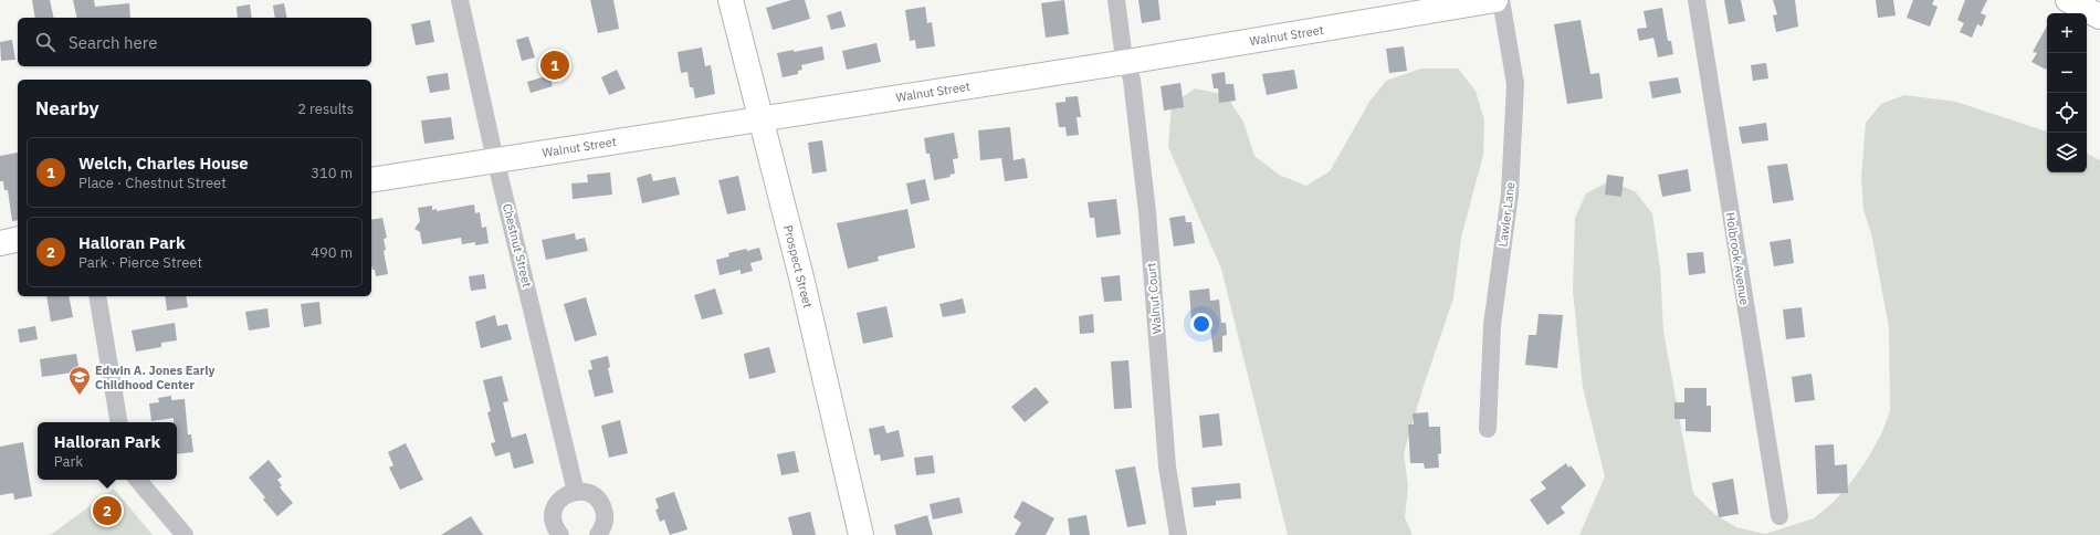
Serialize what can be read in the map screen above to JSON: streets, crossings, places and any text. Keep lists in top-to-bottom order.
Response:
{
  "streets": {
    "street": [
      "Walnut Street",
      "Lawler Lane",
      "Chestnut Street",
      "Holbrook Avenue",
      "Prospect Street",
      "Walnut Court"
    ]
  },
  "crossings": [
    ["Walnut Street", "Chestnut Street"],
    ["Walnut Street", "Prospect Street"],
    ["Walnut Street", "Walnut Court"]
  ],
  "places": {
    "school or university": ["Edwin A. Jones Early Childhood Center"]
  },
  "page": {
    "map_buttons": ["+", "−"],
    "search": "Search here",
    "pins": ["1", "2"],
    "heading": ["Nearby", "2 results"],
    "list": [
      {
        "mark": "1",
        "name": "Welch, Charles House",
        "note": "Place · Chestnut Street",
        "value": "310 m"
      },
      {
        "mark": "2",
        "name": "Halloran Park",
        "note": "Park · Pierce Street",
        "value": "490 m"
      }
    ],
    "popup": ["Halloran Park", "Park"]
  }
}
